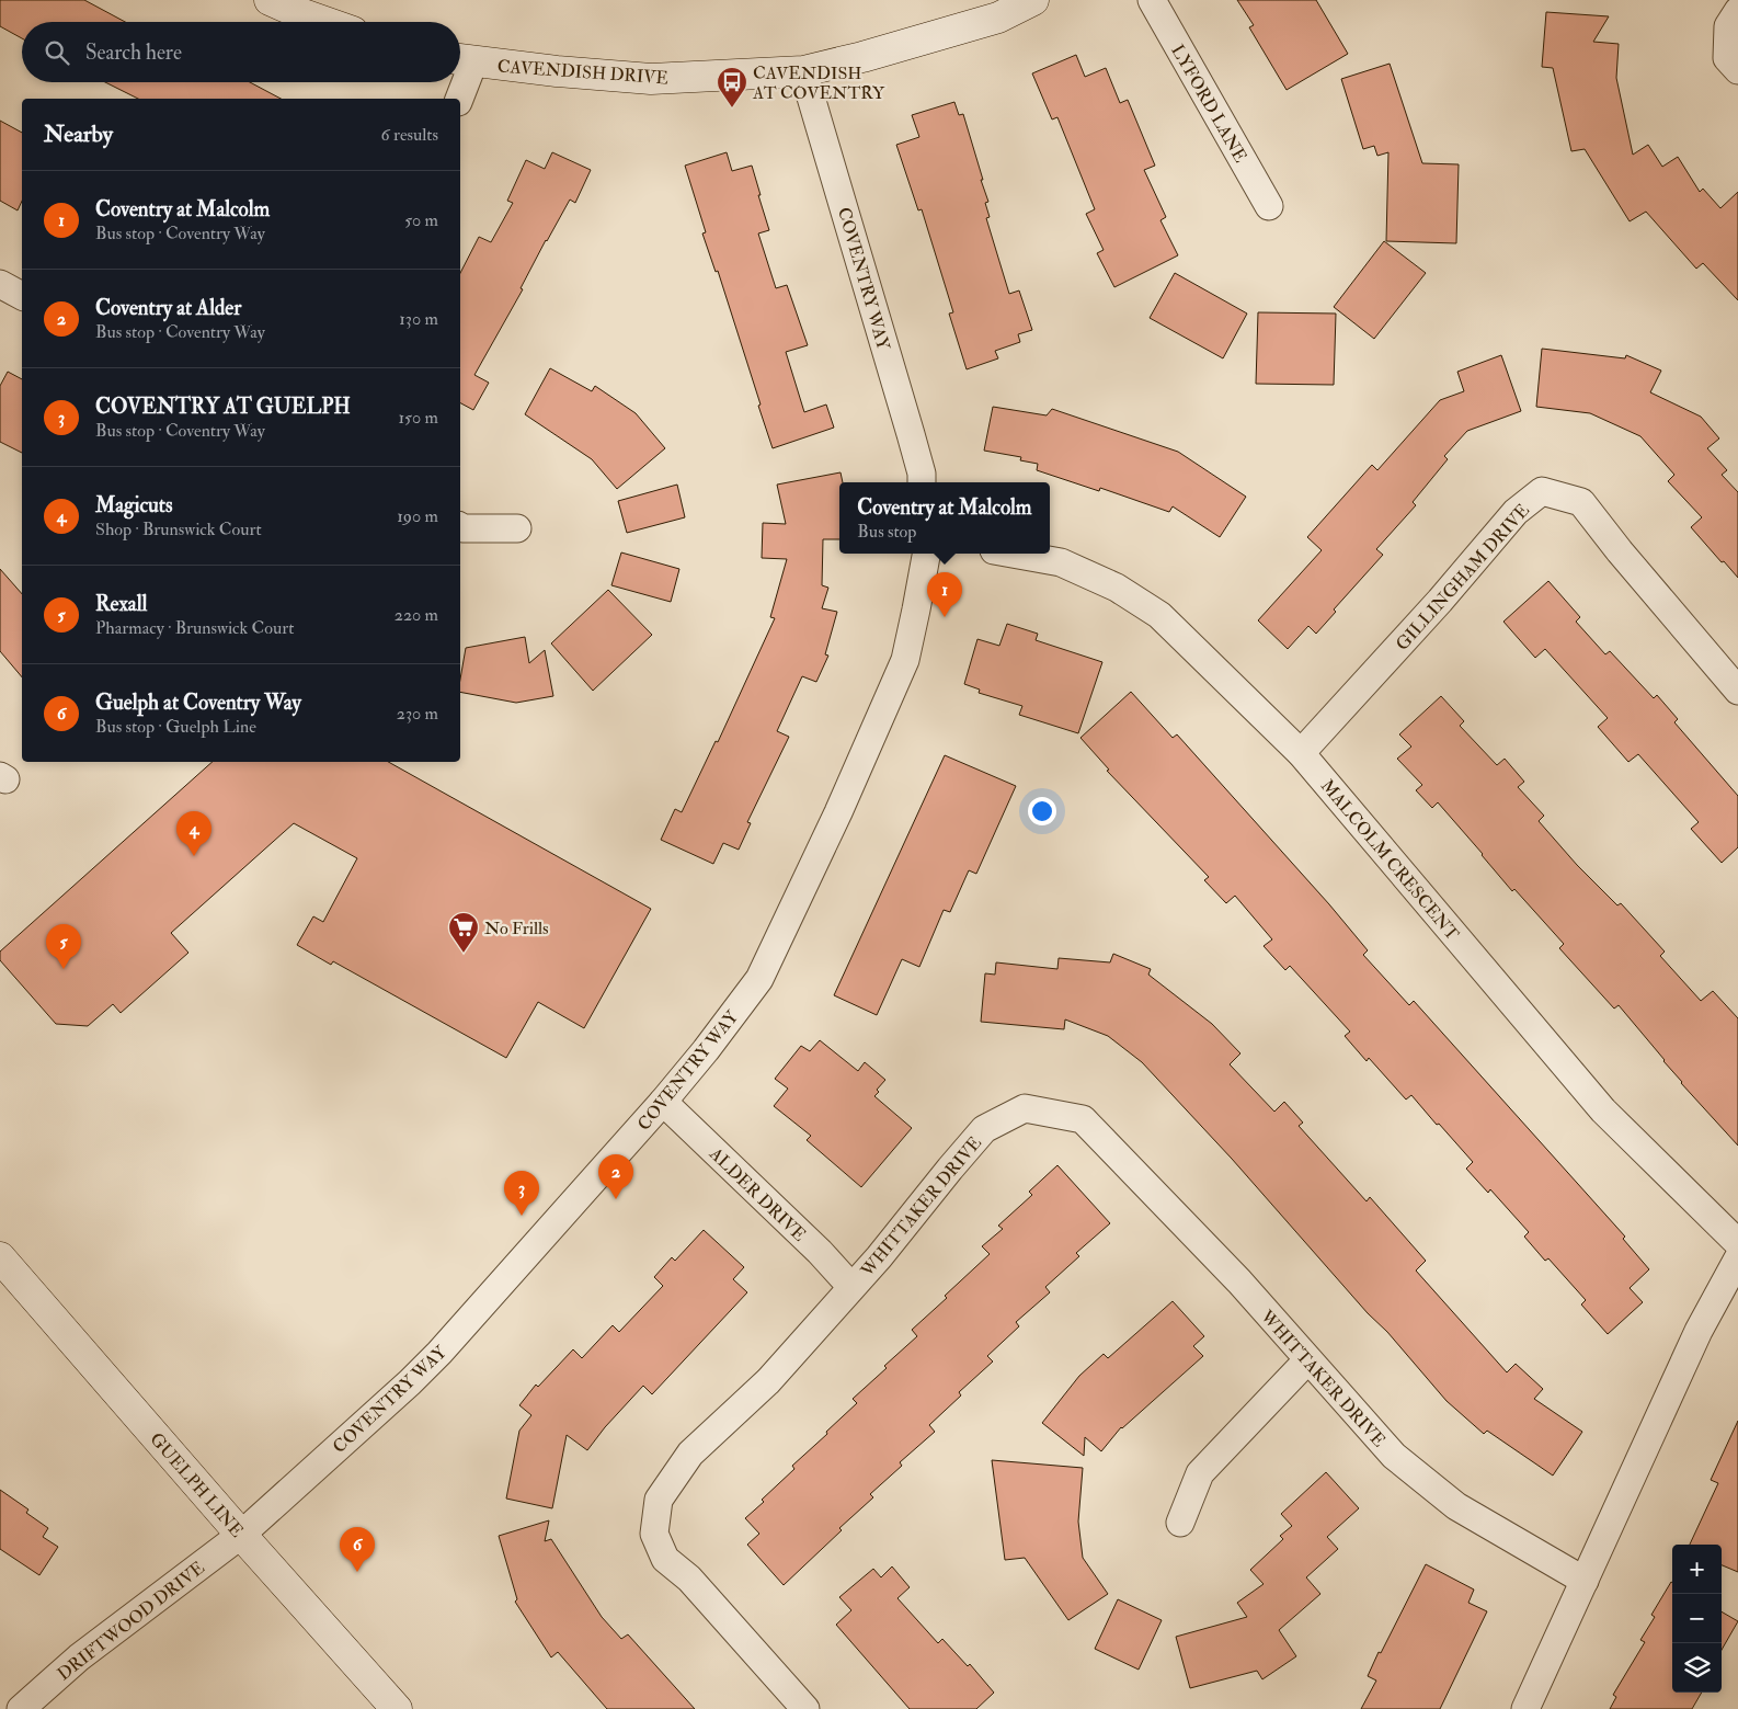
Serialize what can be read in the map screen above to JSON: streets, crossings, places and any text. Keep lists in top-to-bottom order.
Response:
{
  "streets": {
    "street": [
      "CAVENDISH DRIVE",
      "LYFORD LANE",
      "COVENTRY WAY",
      "GILLINGHAM DRIVE",
      "MALCOLM CRESCENT",
      "ALDER DRIVE",
      "WHITTAKER DRIVE",
      "GUELPH LINE",
      "DRIFTWOOD DRIVE"
    ]
  },
  "crossings": [
    ["CAVENDISH DRIVE", "COVENTRY WAY"],
    ["COVENTRY WAY", "ALDER DRIVE"],
    ["COVENTRY WAY", "GUELPH LINE"],
    ["COVENTRY WAY", "DRIFTWOOD DRIVE"],
    ["GILLINGHAM DRIVE", "MALCOLM CRESCENT"],
    ["ALDER DRIVE", "WHITTAKER DRIVE"],
    ["GUELPH LINE", "DRIFTWOOD DRIVE"]
  ],
  "places": {
    "bus stop": ["CAVENDISH AT COVENTRY"],
    "supermarket": ["No Frills"]
  },
  "page": {
    "search": "Search here",
    "heading": ["Nearby", "6 results"],
    "list": [
      {
        "mark": "1",
        "name": "Coventry at Malcolm",
        "note": "Bus stop · Coventry Way",
        "value": "50 m"
      },
      {
        "mark": "2",
        "name": "Coventry at Alder",
        "note": "Bus stop · Coventry Way",
        "value": "130 m"
      },
      {
        "mark": "3",
        "name": "COVENTRY AT GUELPH",
        "note": "Bus stop · Coventry Way",
        "value": "150 m"
      },
      {
        "mark": "4",
        "name": "Magicuts",
        "note": "Shop · Brunswick Court",
        "value": "190 m"
      },
      {
        "mark": "5",
        "name": "Rexall",
        "note": "Pharmacy · Brunswick Court",
        "value": "220 m"
      },
      {
        "mark": "6",
        "name": "Guelph at Coventry Way",
        "note": "Bus stop · Guelph Line",
        "value": "230 m"
      }
    ],
    "popup": ["Coventry at Malcolm", "Bus stop"],
    "pins": [
      "1",
      "4",
      "5",
      "2",
      "3",
      "6"
    ],
    "map_buttons": ["+", "−"]
  }
}
